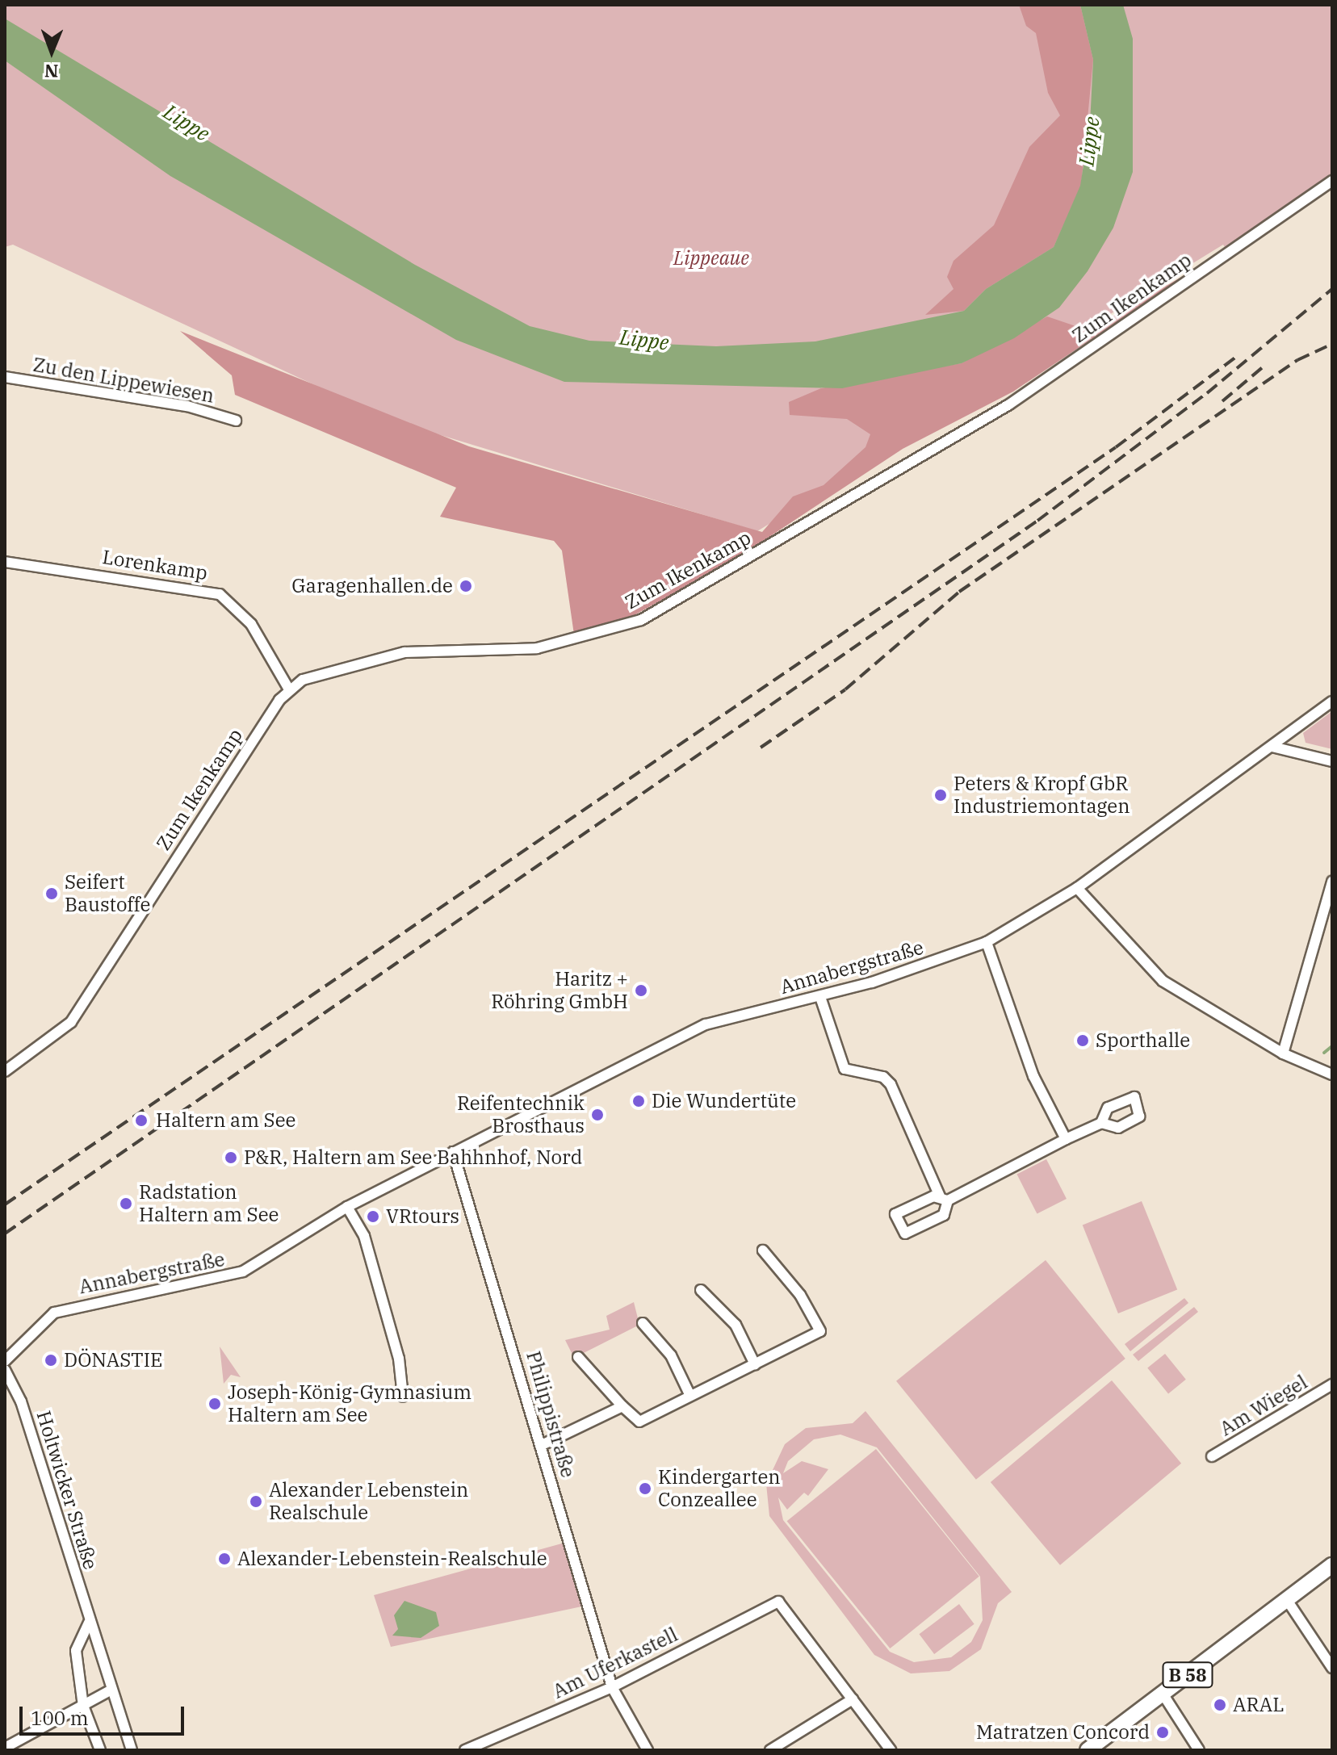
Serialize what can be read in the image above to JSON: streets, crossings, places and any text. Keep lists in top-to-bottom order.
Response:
{
  "streets": {
    "main road": ["B 58"],
    "street": [
      "Zum Ikenkamp",
      "Zu den Lippewiesen",
      "Lorenkamp",
      "Annabergstraße",
      "Am Wiegel",
      "Philippistraße",
      "Holtwicker Straße",
      "Am Uferkastell"
    ]
  },
  "crossings": [
    ["Zum Ikenkamp", "Lorenkamp"],
    ["Annabergstraße", "Philippistraße"],
    ["Philippistraße", "Am Uferkastell"]
  ],
  "water": ["Lippe"],
  "parks": ["Lippeaue"],
  "places": [
    "Garagenhallen.de",
    "Peters & Kropf GbR Industriemontagen",
    "Seifert Baustoffe",
    "Haritz + Röhring GmbH",
    "Sporthalle",
    "Die Wundertüte",
    "Reifentechnik Brosthaus",
    "Haltern am See",
    "P&R, Haltern am See Bahhnhof, Nord",
    "Radstation Haltern am See",
    "VRtours",
    "DÖNASTIE",
    "Joseph-König-Gymnasium Haltern am See",
    "Kindergarten Conzeallee",
    "Alexander Lebenstein Realschule",
    "Alexander-Lebenstein-Realschule",
    "ARAL",
    "Matratzen Concord"
  ],
  "scale_bar": "100 m",
  "north": "bottom"
}
